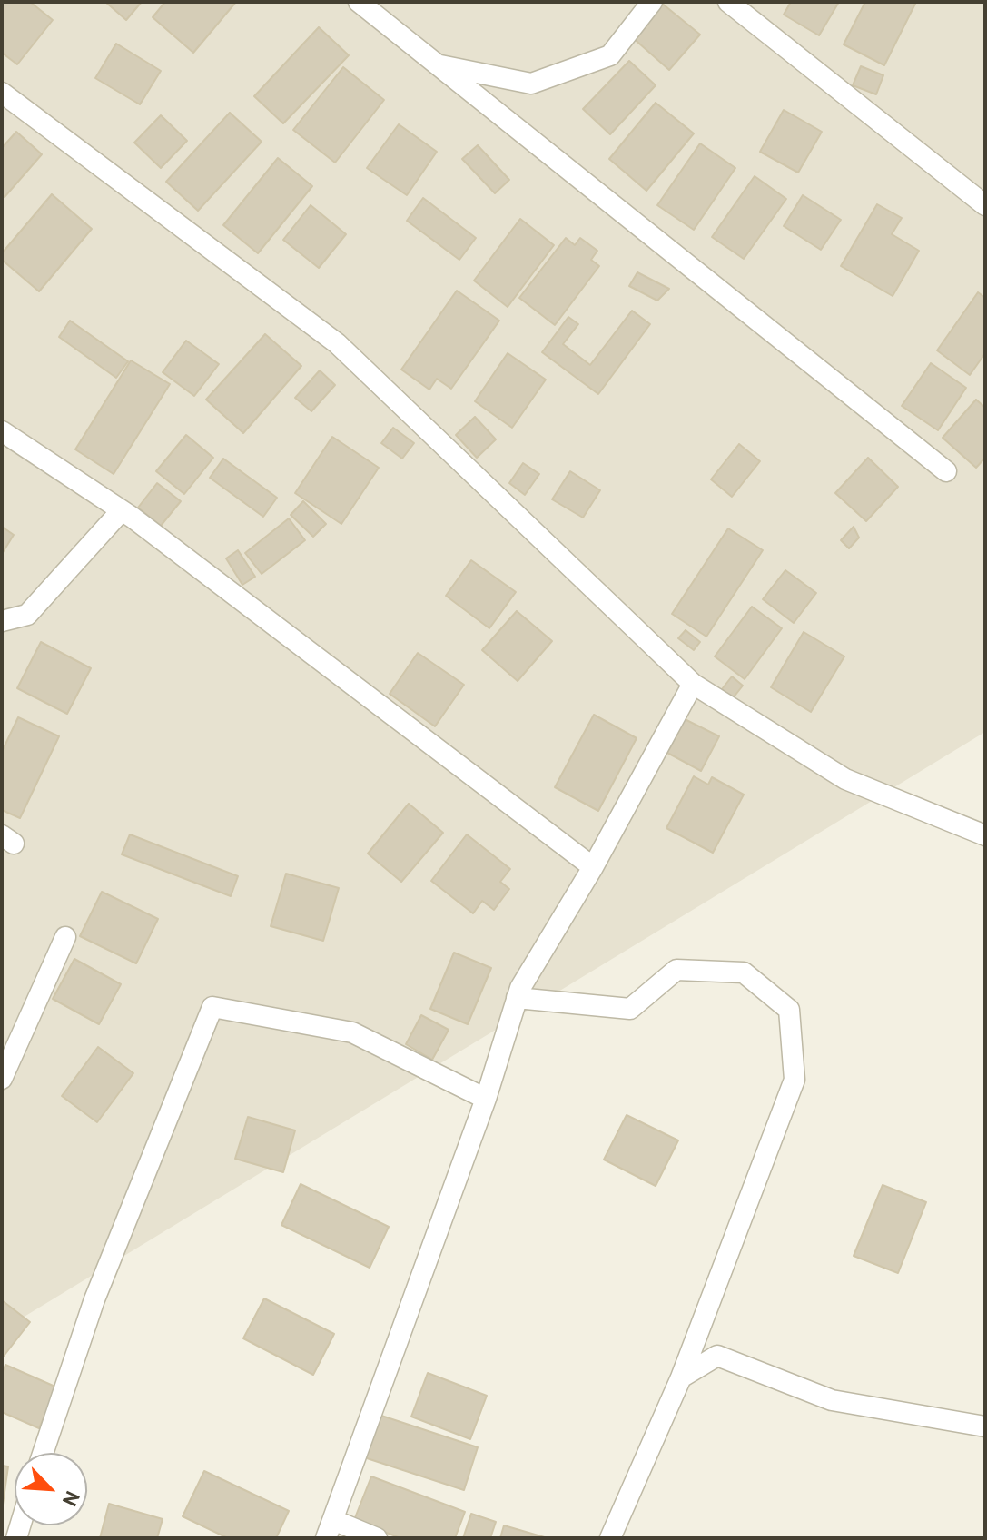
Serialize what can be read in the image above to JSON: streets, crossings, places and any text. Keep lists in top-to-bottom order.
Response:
{
  "north": "bottom right"
}
